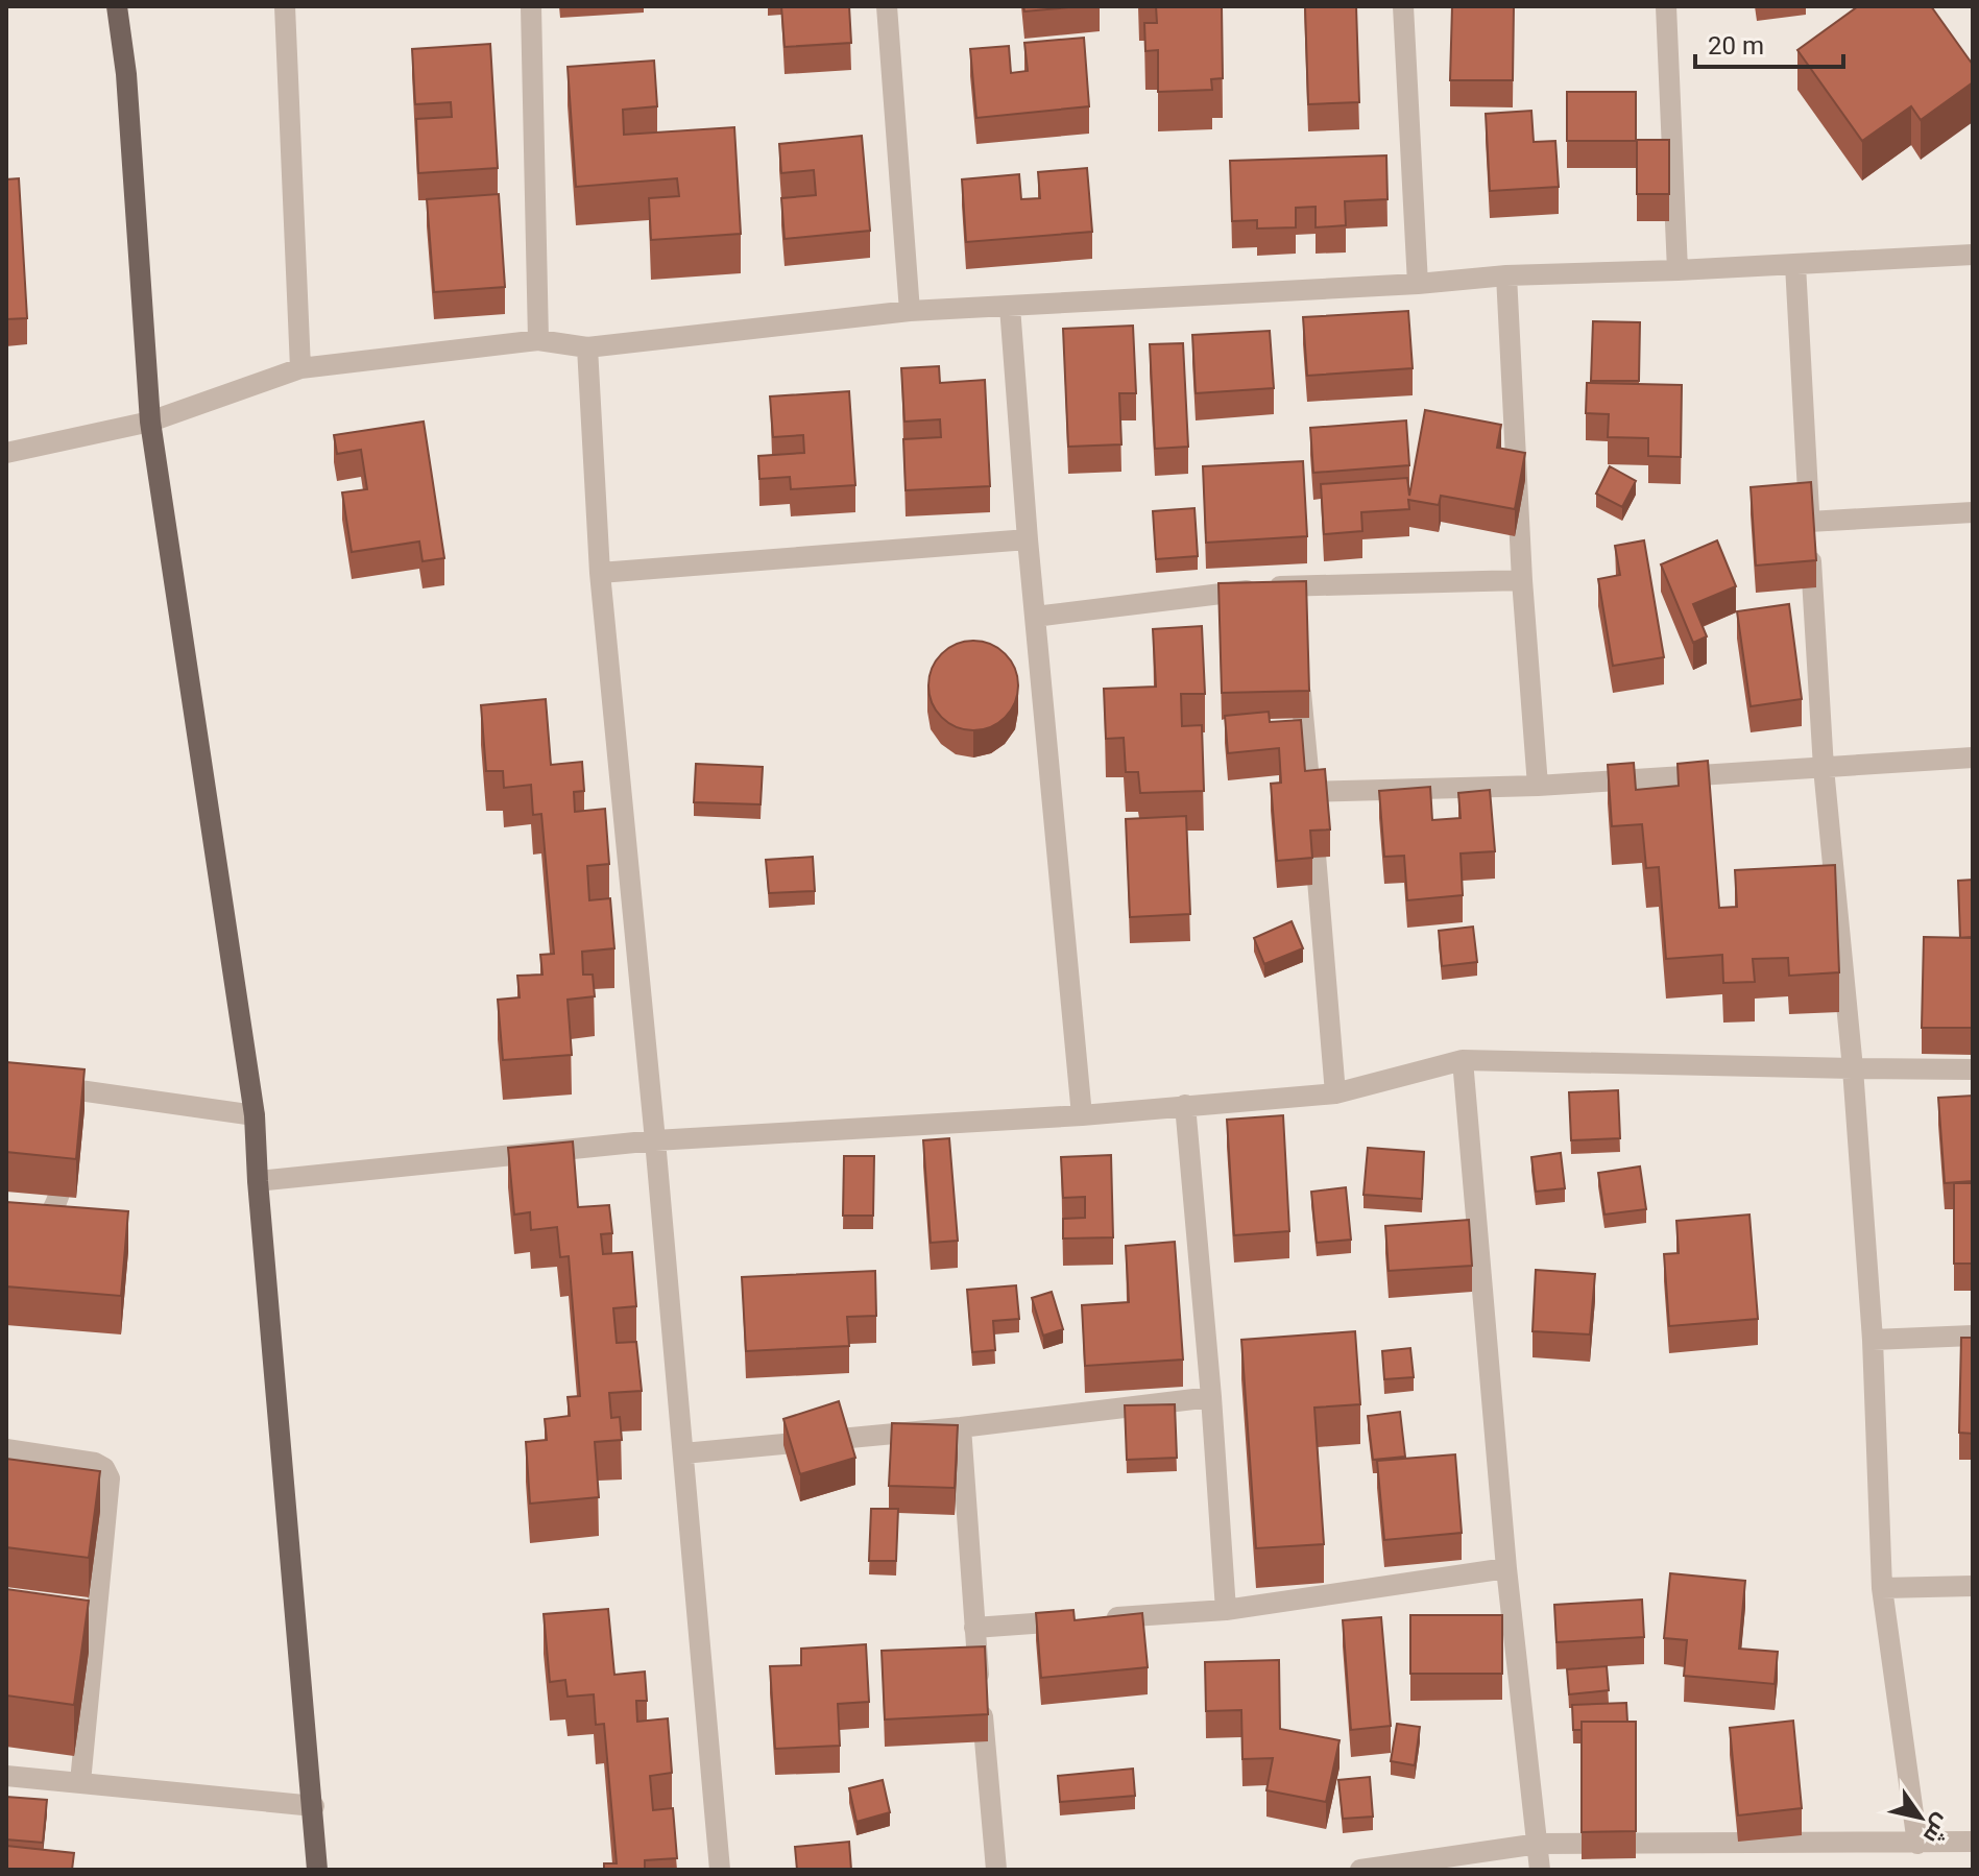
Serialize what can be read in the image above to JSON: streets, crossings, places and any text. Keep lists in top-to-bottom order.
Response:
{
  "scale_bar": "20 m",
  "north": "bottom right"
}
